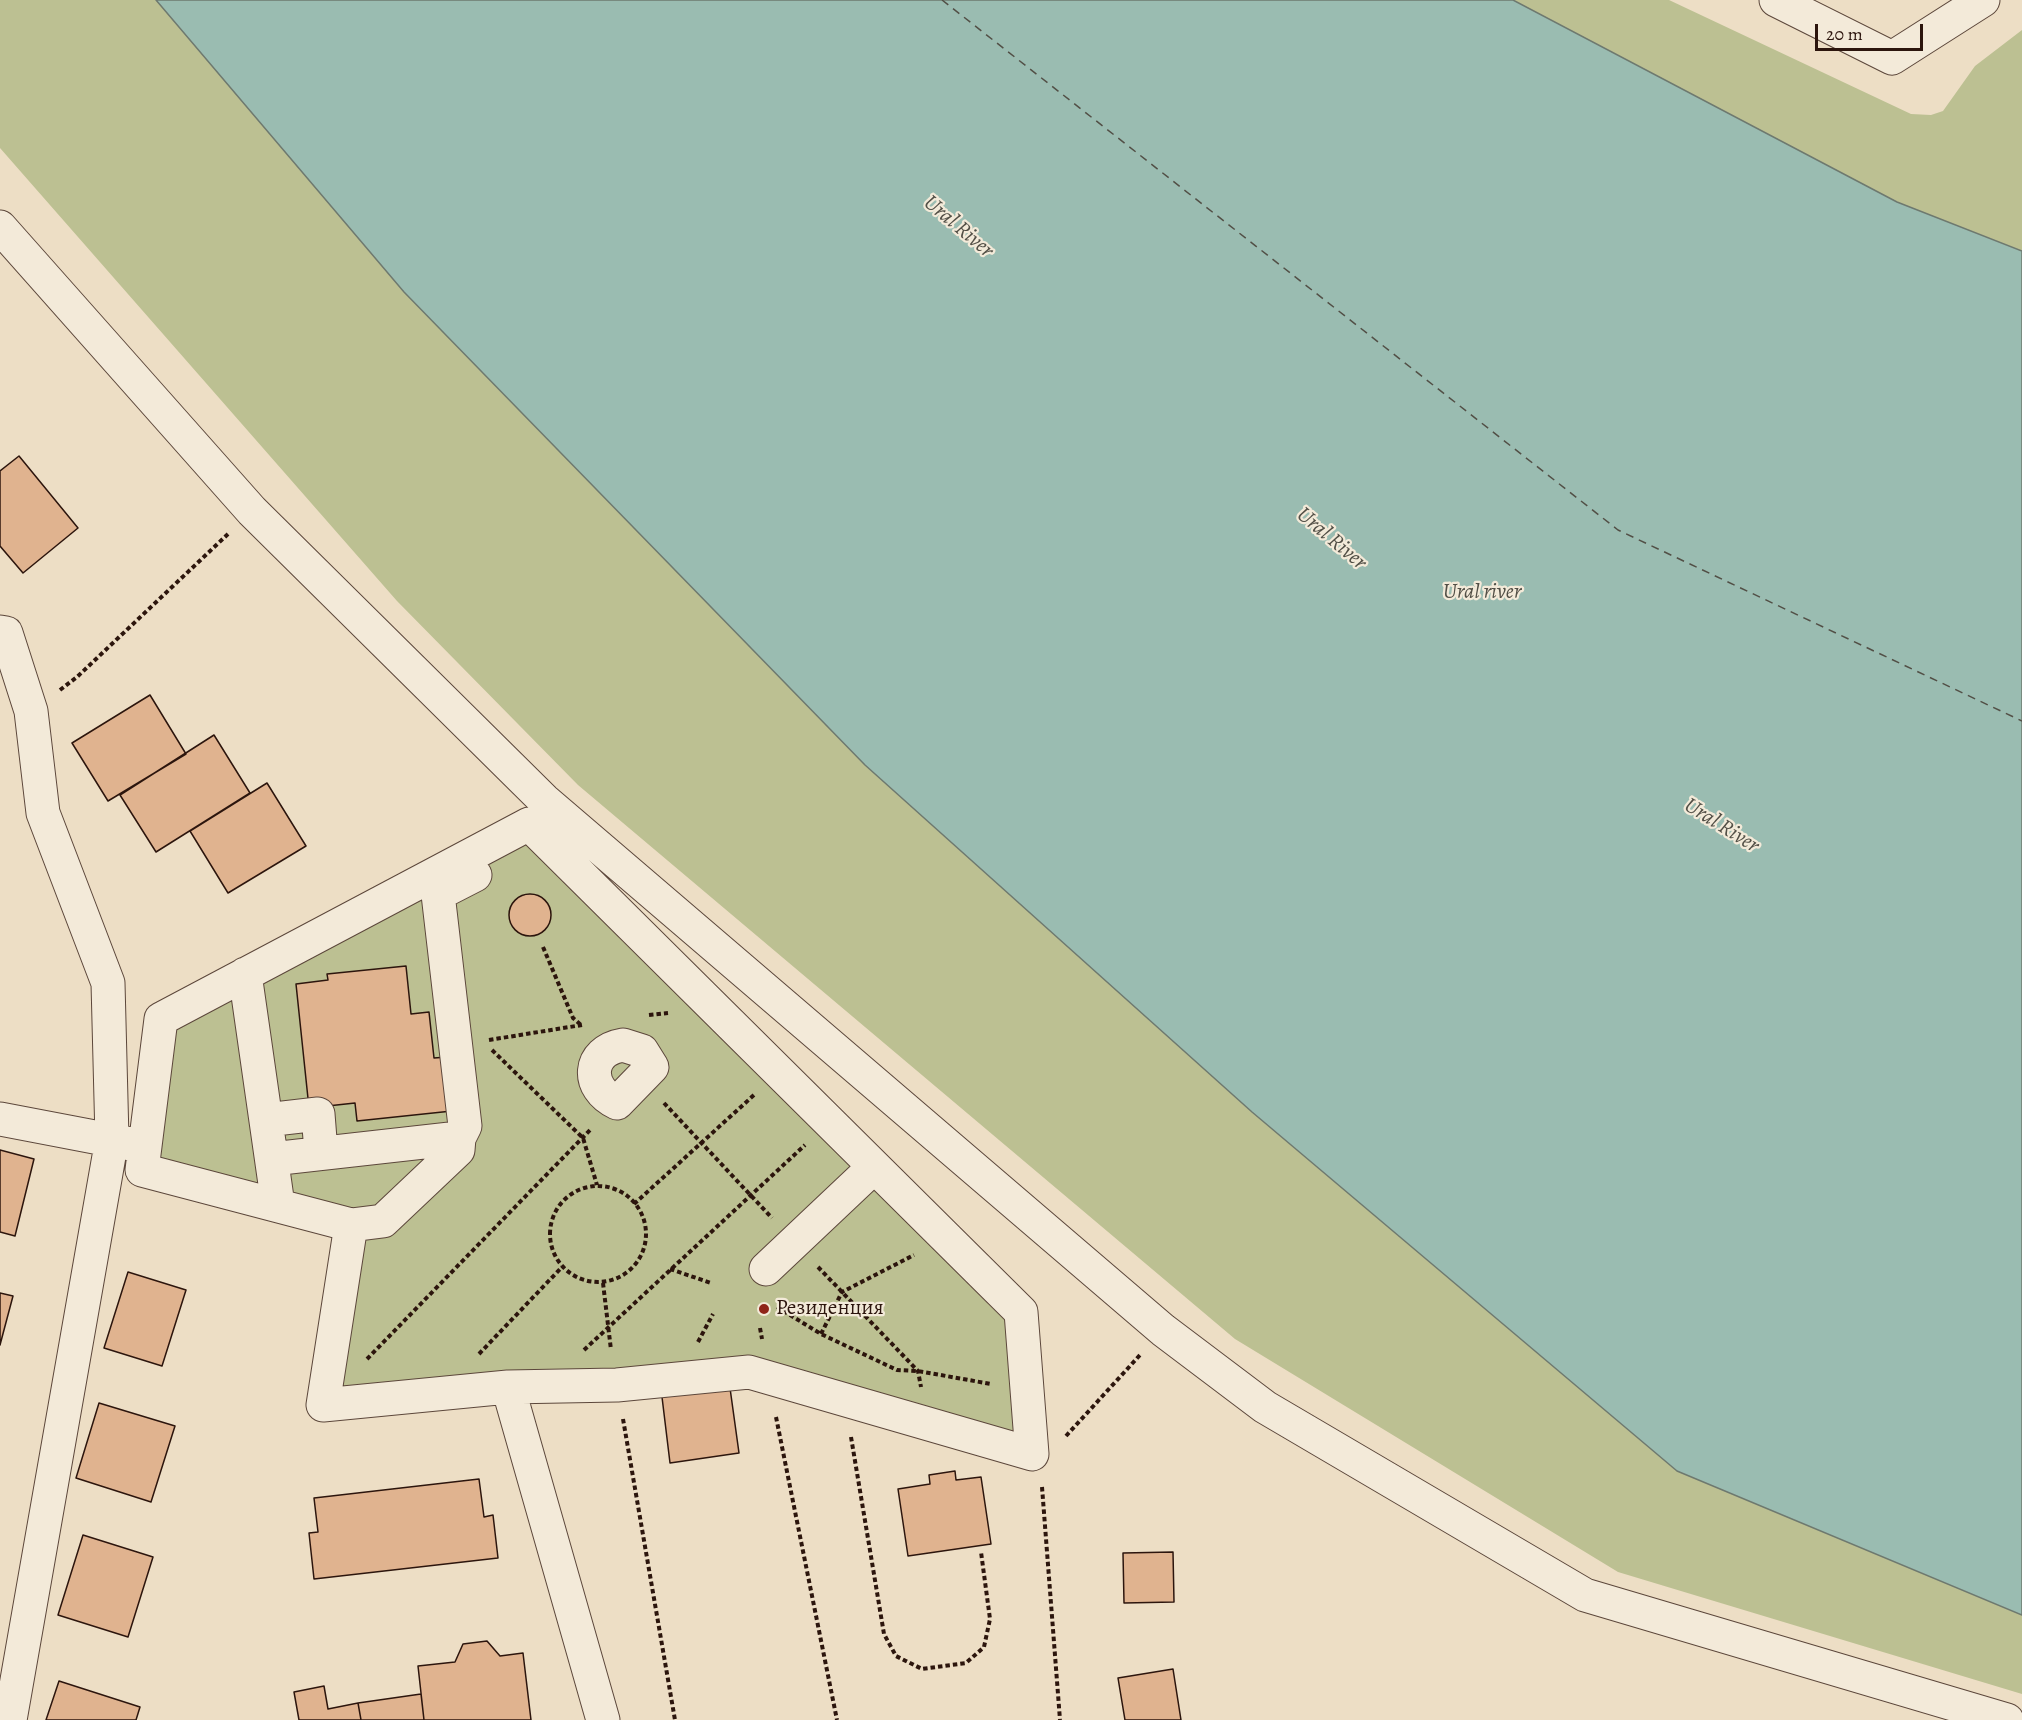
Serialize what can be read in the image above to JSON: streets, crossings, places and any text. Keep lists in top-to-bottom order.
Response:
{
  "water": ["Ural River", "Ural river"],
  "places": ["Резиденция"],
  "scale_bar": "20 m"
}
